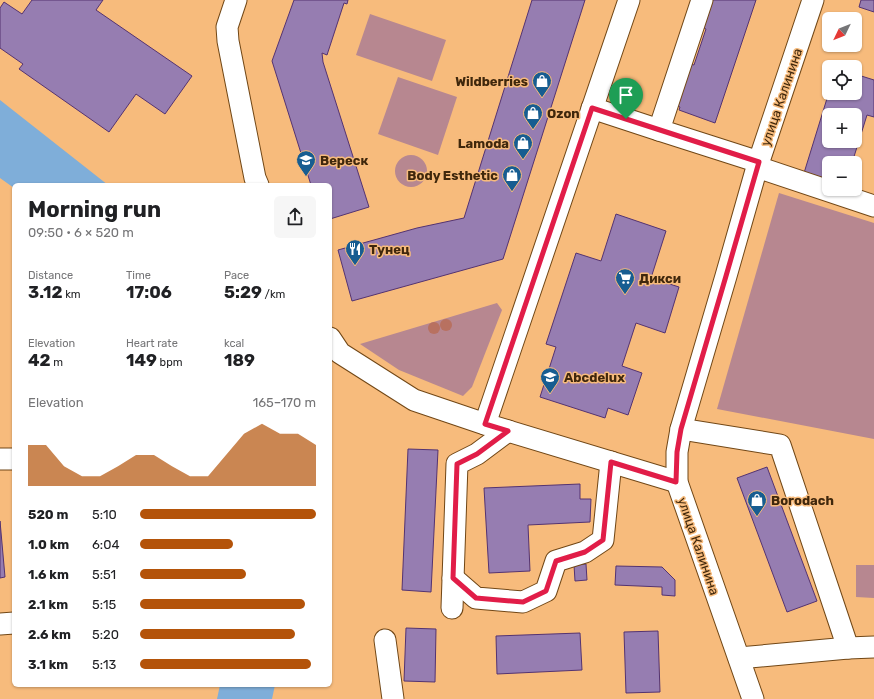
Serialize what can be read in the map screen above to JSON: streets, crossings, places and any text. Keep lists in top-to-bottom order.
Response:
{
  "streets": {
    "street": ["улица Калинина"]
  },
  "places": {
    "shop": [
      "Wildberries",
      "Ozon",
      "Lamoda",
      "Body Esthetic",
      "Borodach"
    ],
    "school or university": ["Вереcк", "Abcdelux"],
    "restaurant": ["Тунец"],
    "supermarket": ["Дикси"]
  },
  "north": "bottom left",
  "page": {
    "map_buttons": ["+", "−"],
    "heading": ["Morning run", "09:50 · 6 × 520 m"],
    "stats": [
      ["Distance", "3.12 km"],
      ["Time", "17:06"],
      ["Pace", "5:29 /km"],
      ["Elevation", "42 m"],
      ["Heart rate", "149 bpm"],
      ["kcal", "189"]
    ],
    "chart": ["Elevation", "165–170 m"],
    "list": [
      {
        "name": "520 m",
        "note": "5:10"
      },
      {
        "name": "1.0 km",
        "note": "6:04"
      },
      {
        "name": "1.6 km",
        "note": "5:51"
      },
      {
        "name": "2.1 km",
        "note": "5:15"
      },
      {
        "name": "2.6 km",
        "note": "5:20"
      },
      {
        "name": "3.1 km",
        "note": "5:13"
      }
    ]
  }
}
